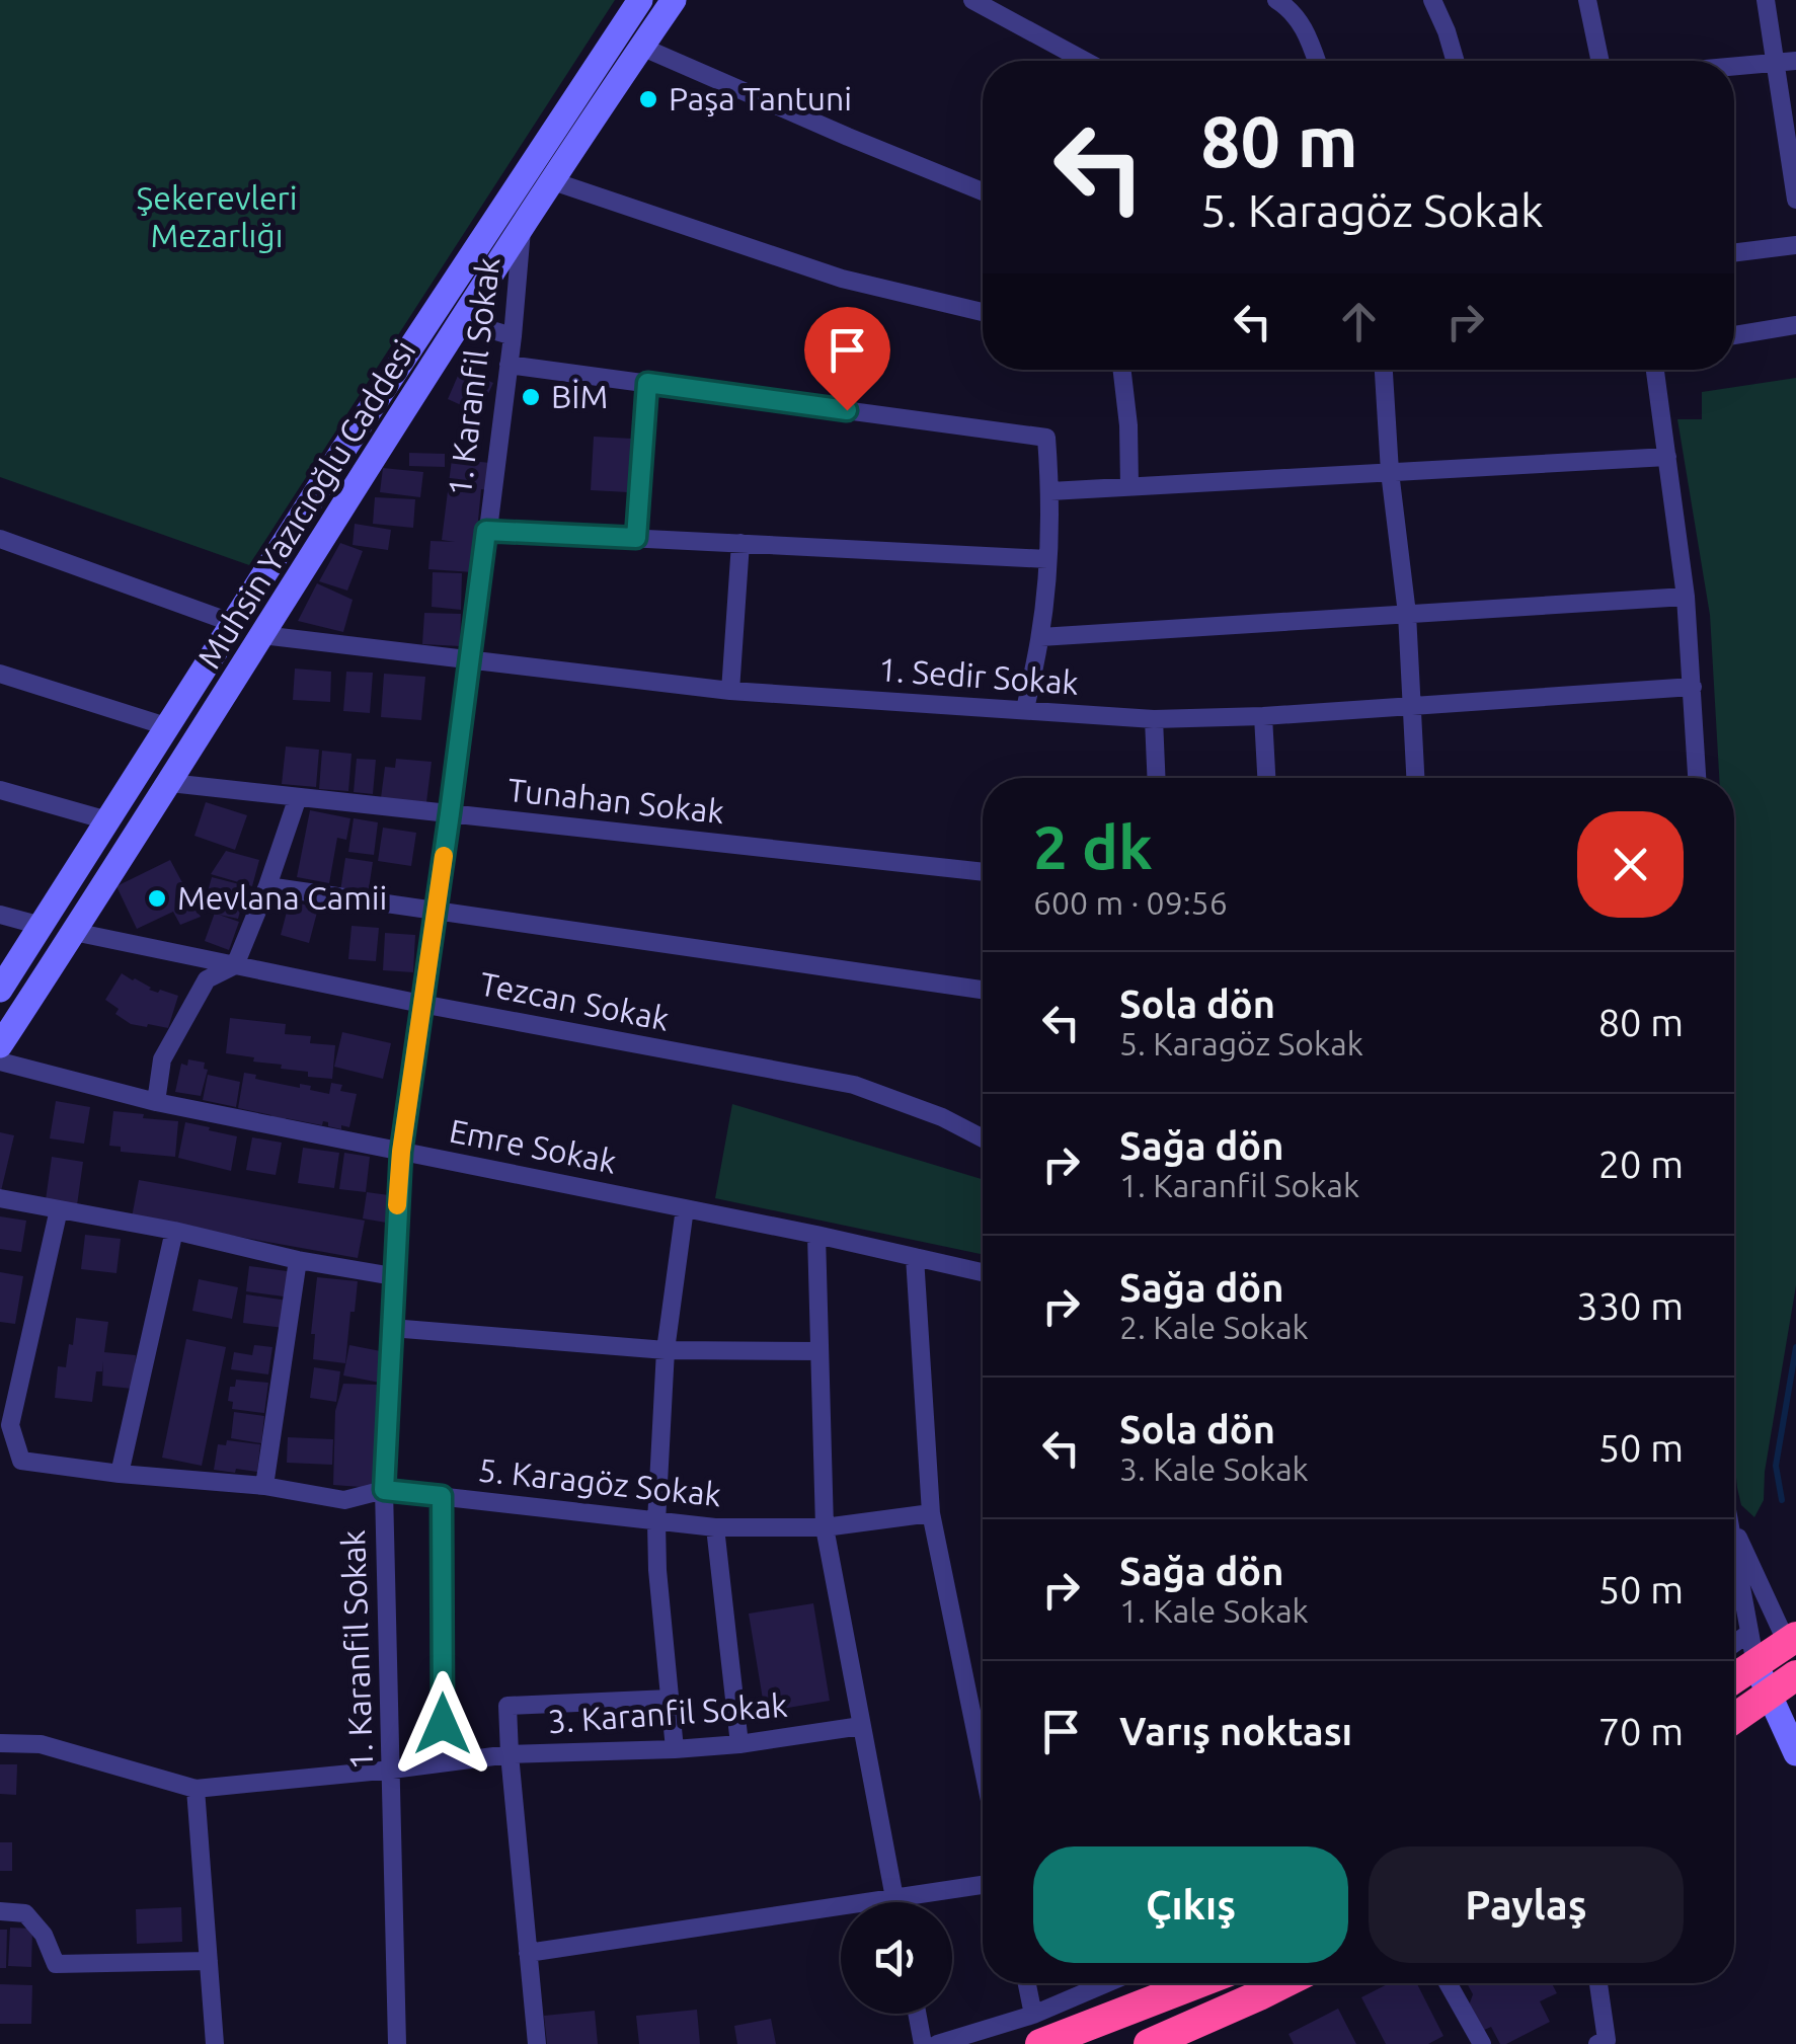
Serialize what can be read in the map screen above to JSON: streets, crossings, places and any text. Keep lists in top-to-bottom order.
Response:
{
  "streets": {
    "street": [
      "1. Karanfil Sokak",
      "Muhsin Yazıcıoğlu Caddesi",
      "1. Sedir Sokak",
      "Tunahan Sokak",
      "Tezcan Sokak",
      "Emre Sokak",
      "5. Karagöz Sokak",
      "3. Karanfil Sokak"
    ]
  },
  "crossings": [
    ["1. Karanfil Sokak", "Muhsin Yazıcıoğlu Caddesi"],
    ["1. Karanfil Sokak", "1. Sedir Sokak"],
    ["1. Karanfil Sokak", "Tunahan Sokak"],
    ["1. Karanfil Sokak", "Tezcan Sokak"],
    ["1. Karanfil Sokak", "Emre Sokak"],
    ["1. Karanfil Sokak", "5. Karagöz Sokak"],
    ["1. Karanfil Sokak", "3. Karanfil Sokak"],
    ["Muhsin Yazıcıoğlu Caddesi", "1. Sedir Sokak"],
    ["Muhsin Yazıcıoğlu Caddesi", "Tunahan Sokak"],
    ["Muhsin Yazıcıoğlu Caddesi", "Tezcan Sokak"]
  ],
  "parks": ["Şekerevleri Mezarlığı"],
  "places": ["Paşa Tantuni", "BİM", "Mevlana Camii"],
  "page": {
    "turn": ["80 m", "5. Karagöz Sokak"],
    "heading": ["2 dk", "600 m · 09:56"],
    "list": [
      {
        "name": "Sola dön",
        "note": "5. Karagöz Sokak",
        "value": "80 m"
      },
      {
        "name": "Sağa dön",
        "note": "1. Karanfil Sokak",
        "value": "20 m"
      },
      {
        "name": "Sağa dön",
        "note": "2. Kale Sokak",
        "value": "330 m"
      },
      {
        "name": "Sola dön",
        "note": "3. Kale Sokak",
        "value": "50 m"
      },
      {
        "name": "Sağa dön",
        "note": "1. Kale Sokak",
        "value": "50 m"
      },
      {
        "name": "Varış noktası",
        "value": "70 m"
      }
    ],
    "buttons": ["Çıkış", "Paylaş"]
  }
}
